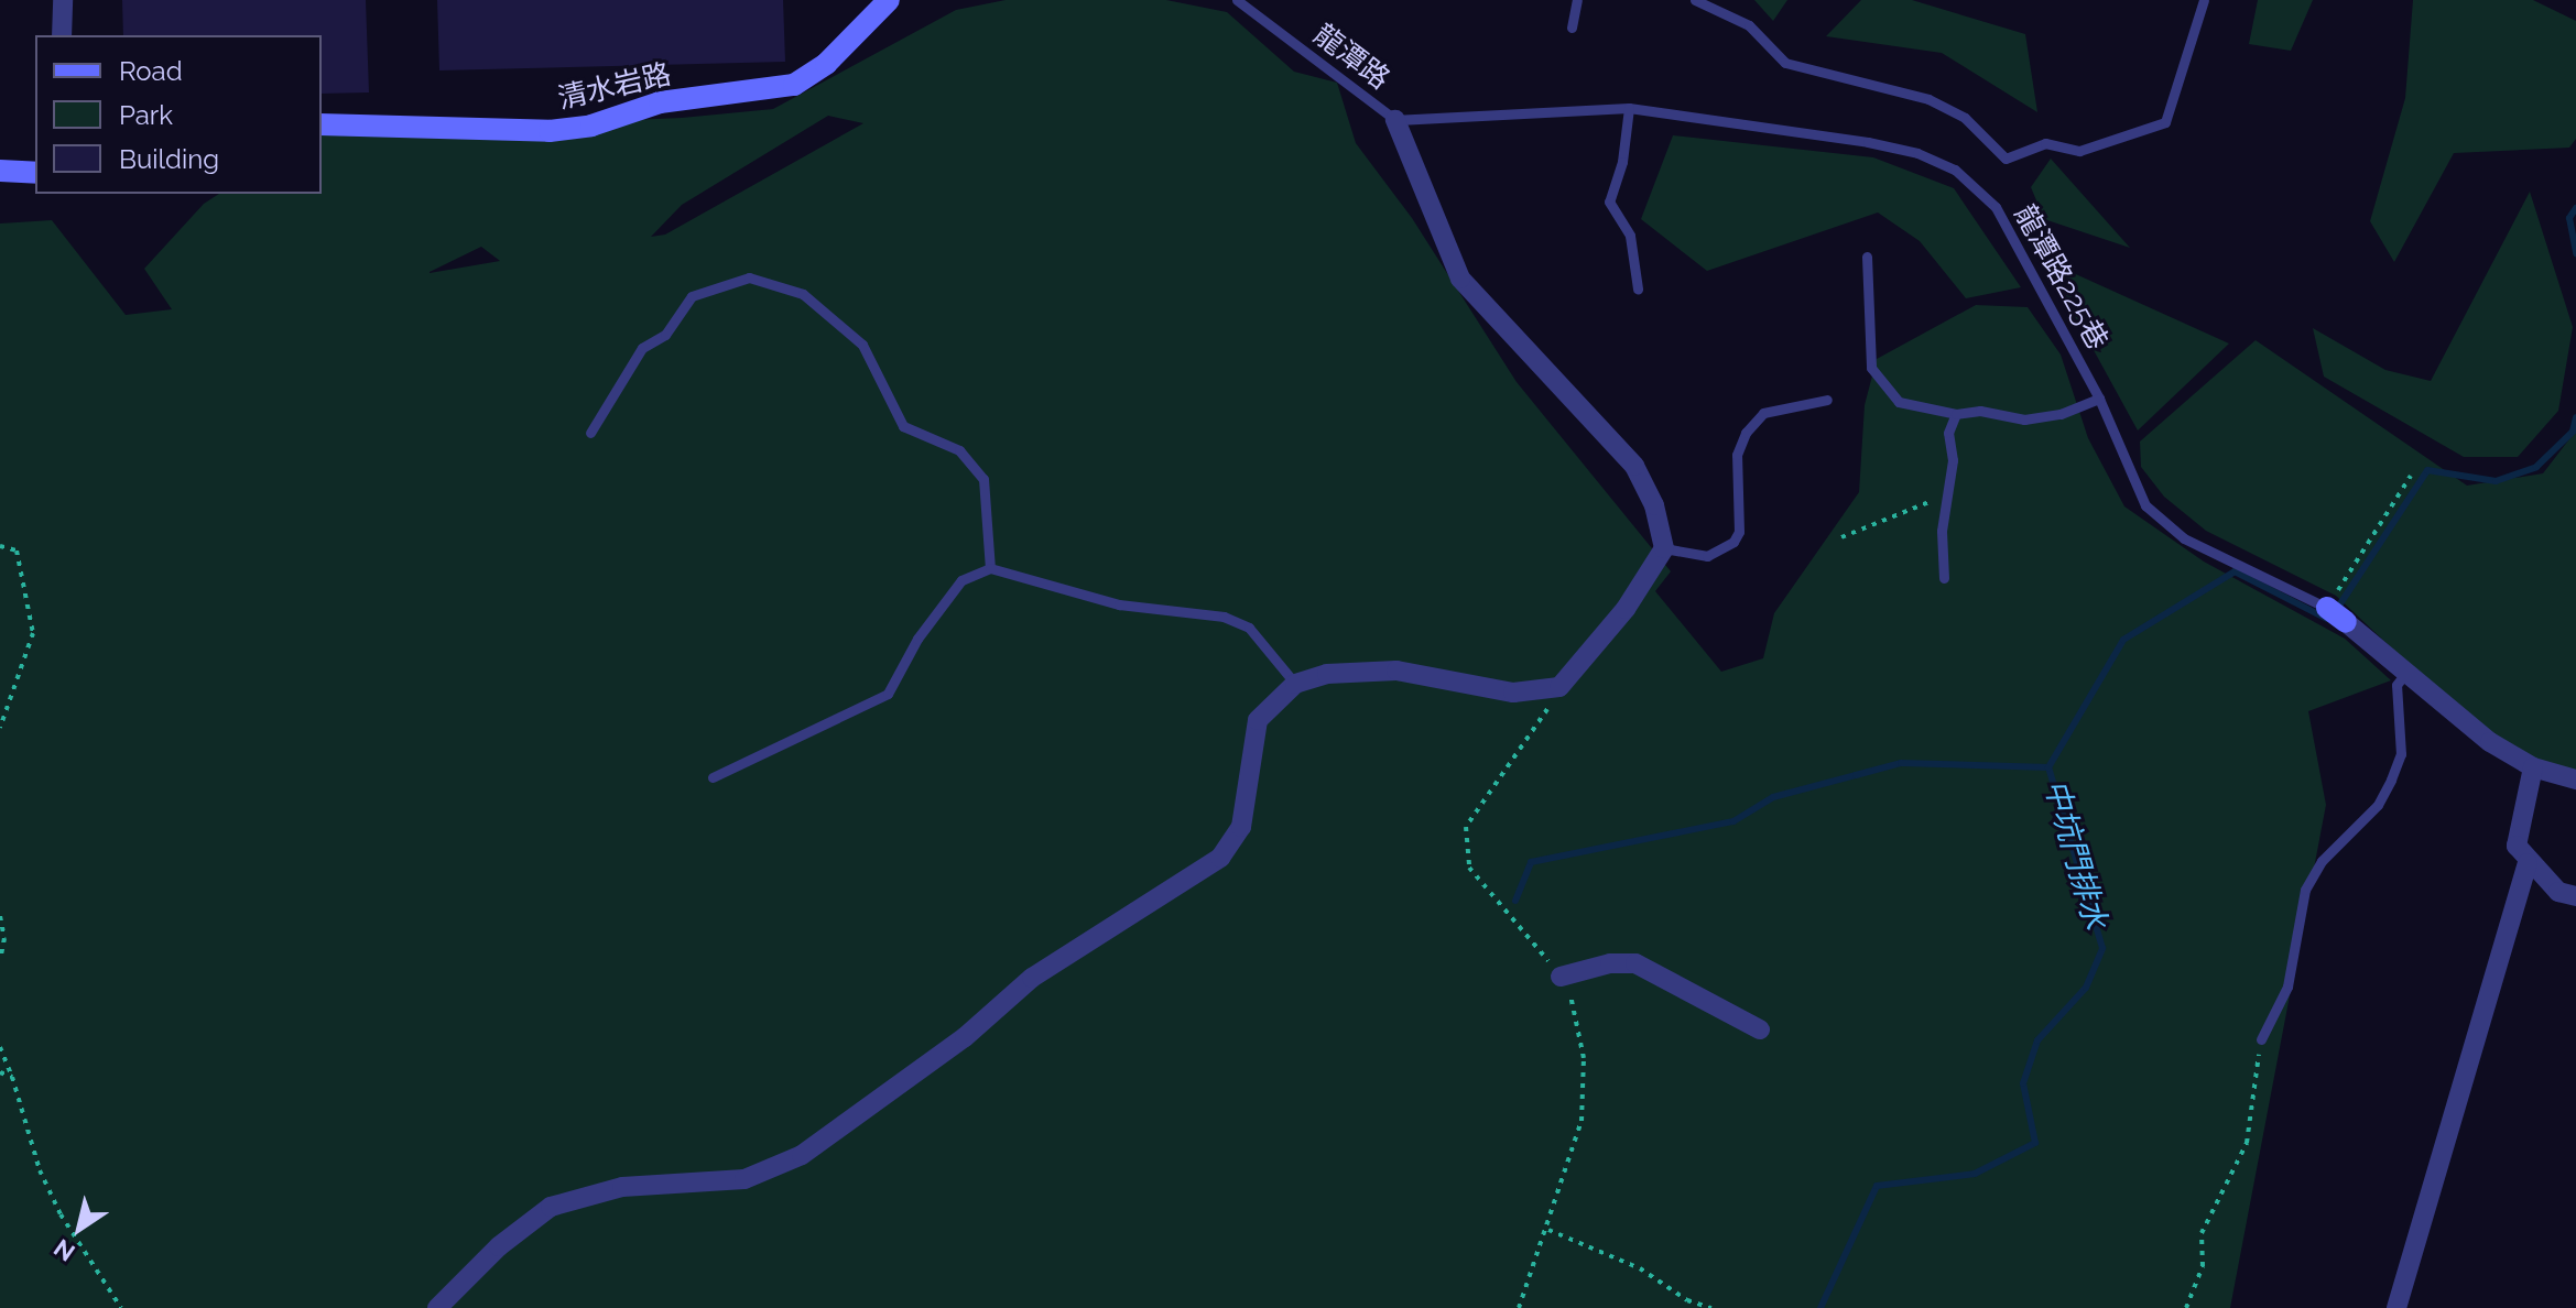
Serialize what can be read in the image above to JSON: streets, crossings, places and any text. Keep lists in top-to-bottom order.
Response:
{
  "streets": {
    "street": ["清水岩路"],
    "lane": ["龍潭路", "龍潭路225巷"]
  },
  "crossings": [
    ["龍潭路", "龍潭路225巷"]
  ],
  "water": ["中坑門排水"],
  "legend": ["Road", "Park", "Building"],
  "north": "bottom left"
}
